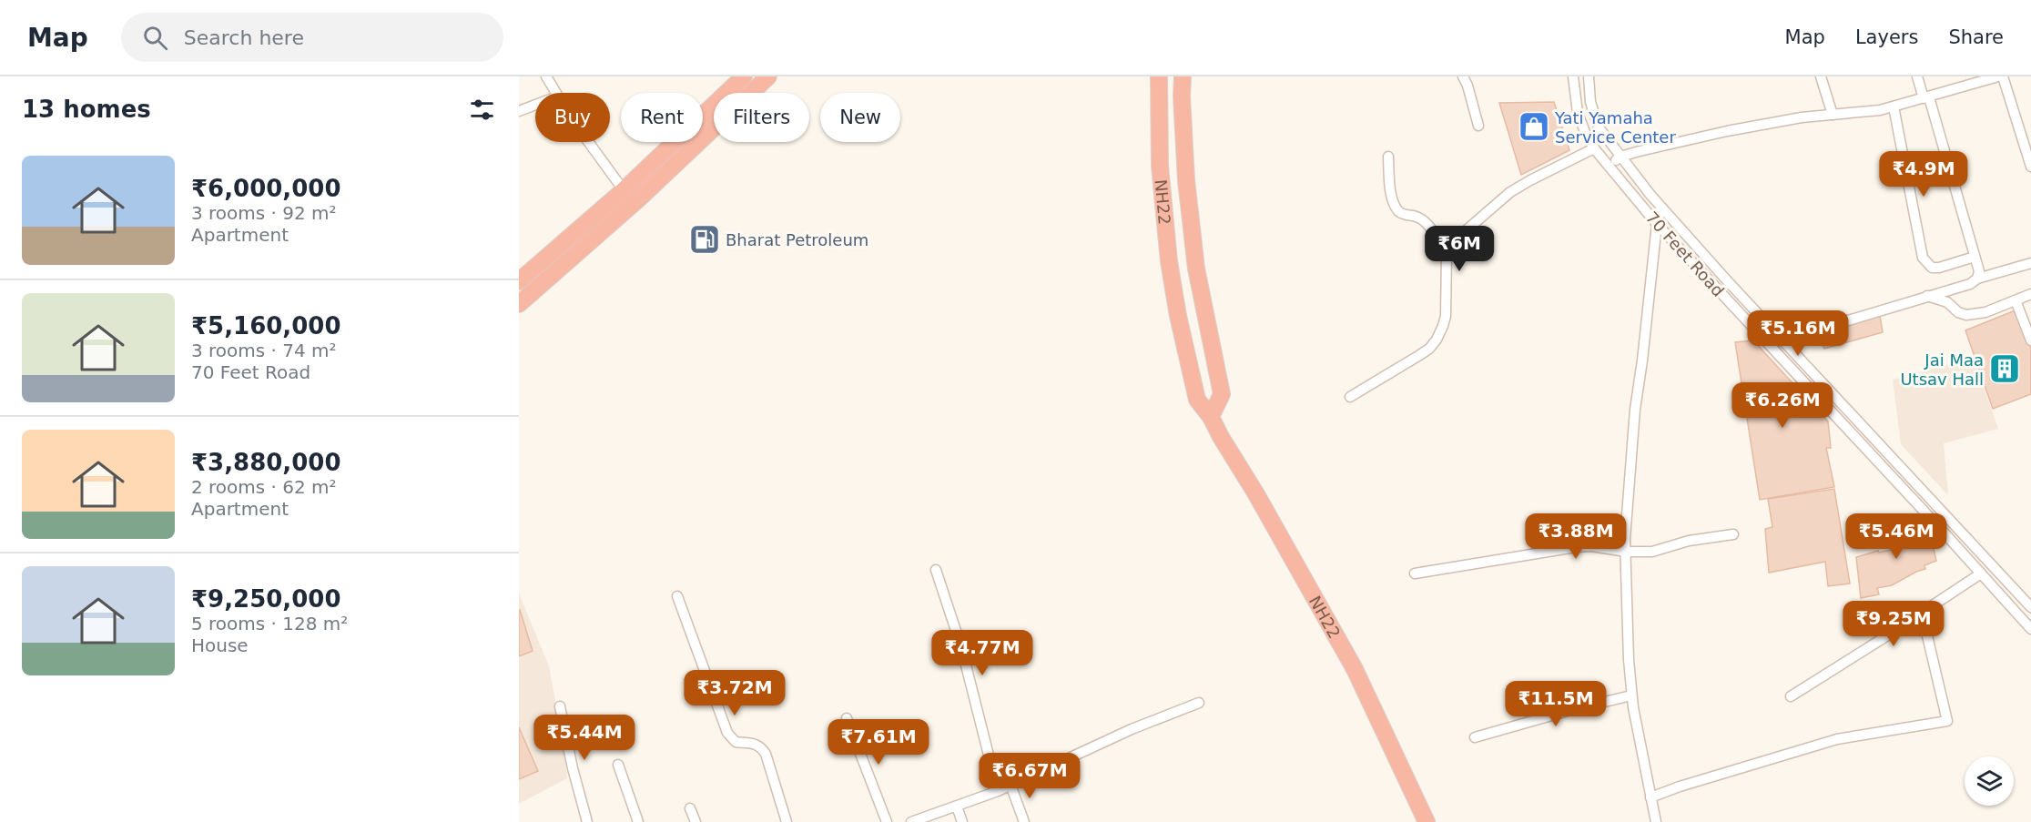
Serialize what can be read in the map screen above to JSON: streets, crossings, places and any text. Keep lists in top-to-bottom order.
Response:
{
  "streets": {
    "highway": ["NH22"],
    "street": ["70 Feet Road"]
  },
  "places": {
    "shop": ["Yati Yamaha Service Center"],
    "fuel station": ["Bharat Petroleum"],
    "building": ["Jai Maa Utsav Hall"]
  },
  "page": {
    "header": "Map",
    "search": "Search here",
    "nav": ["Map", "Layers", "Share"],
    "heading": "13 homes",
    "chip": [
      "Buy",
      "Rent",
      "Filters",
      "New"
    ],
    "list": [
      {
        "name": "₹6,000,000",
        "note": "3 rooms · 92 m² · Apartment"
      },
      {
        "name": "₹5,160,000",
        "note": "3 rooms · 74 m² · 70 Feet Road"
      },
      {
        "name": "₹3,880,000",
        "note": "2 rooms · 62 m² · Apartment"
      },
      {
        "name": "₹9,250,000",
        "note": "5 rooms · 128 m² · House"
      }
    ],
    "price": [
      "₹4.9M",
      "₹6M",
      "₹5.16M",
      "₹6.26M",
      "₹3.88M",
      "₹5.46M",
      "₹9.25M",
      "₹4.77M",
      "₹3.72M",
      "₹11.5M",
      "₹5.44M",
      "₹7.61M",
      "₹6.67M"
    ]
  }
}
